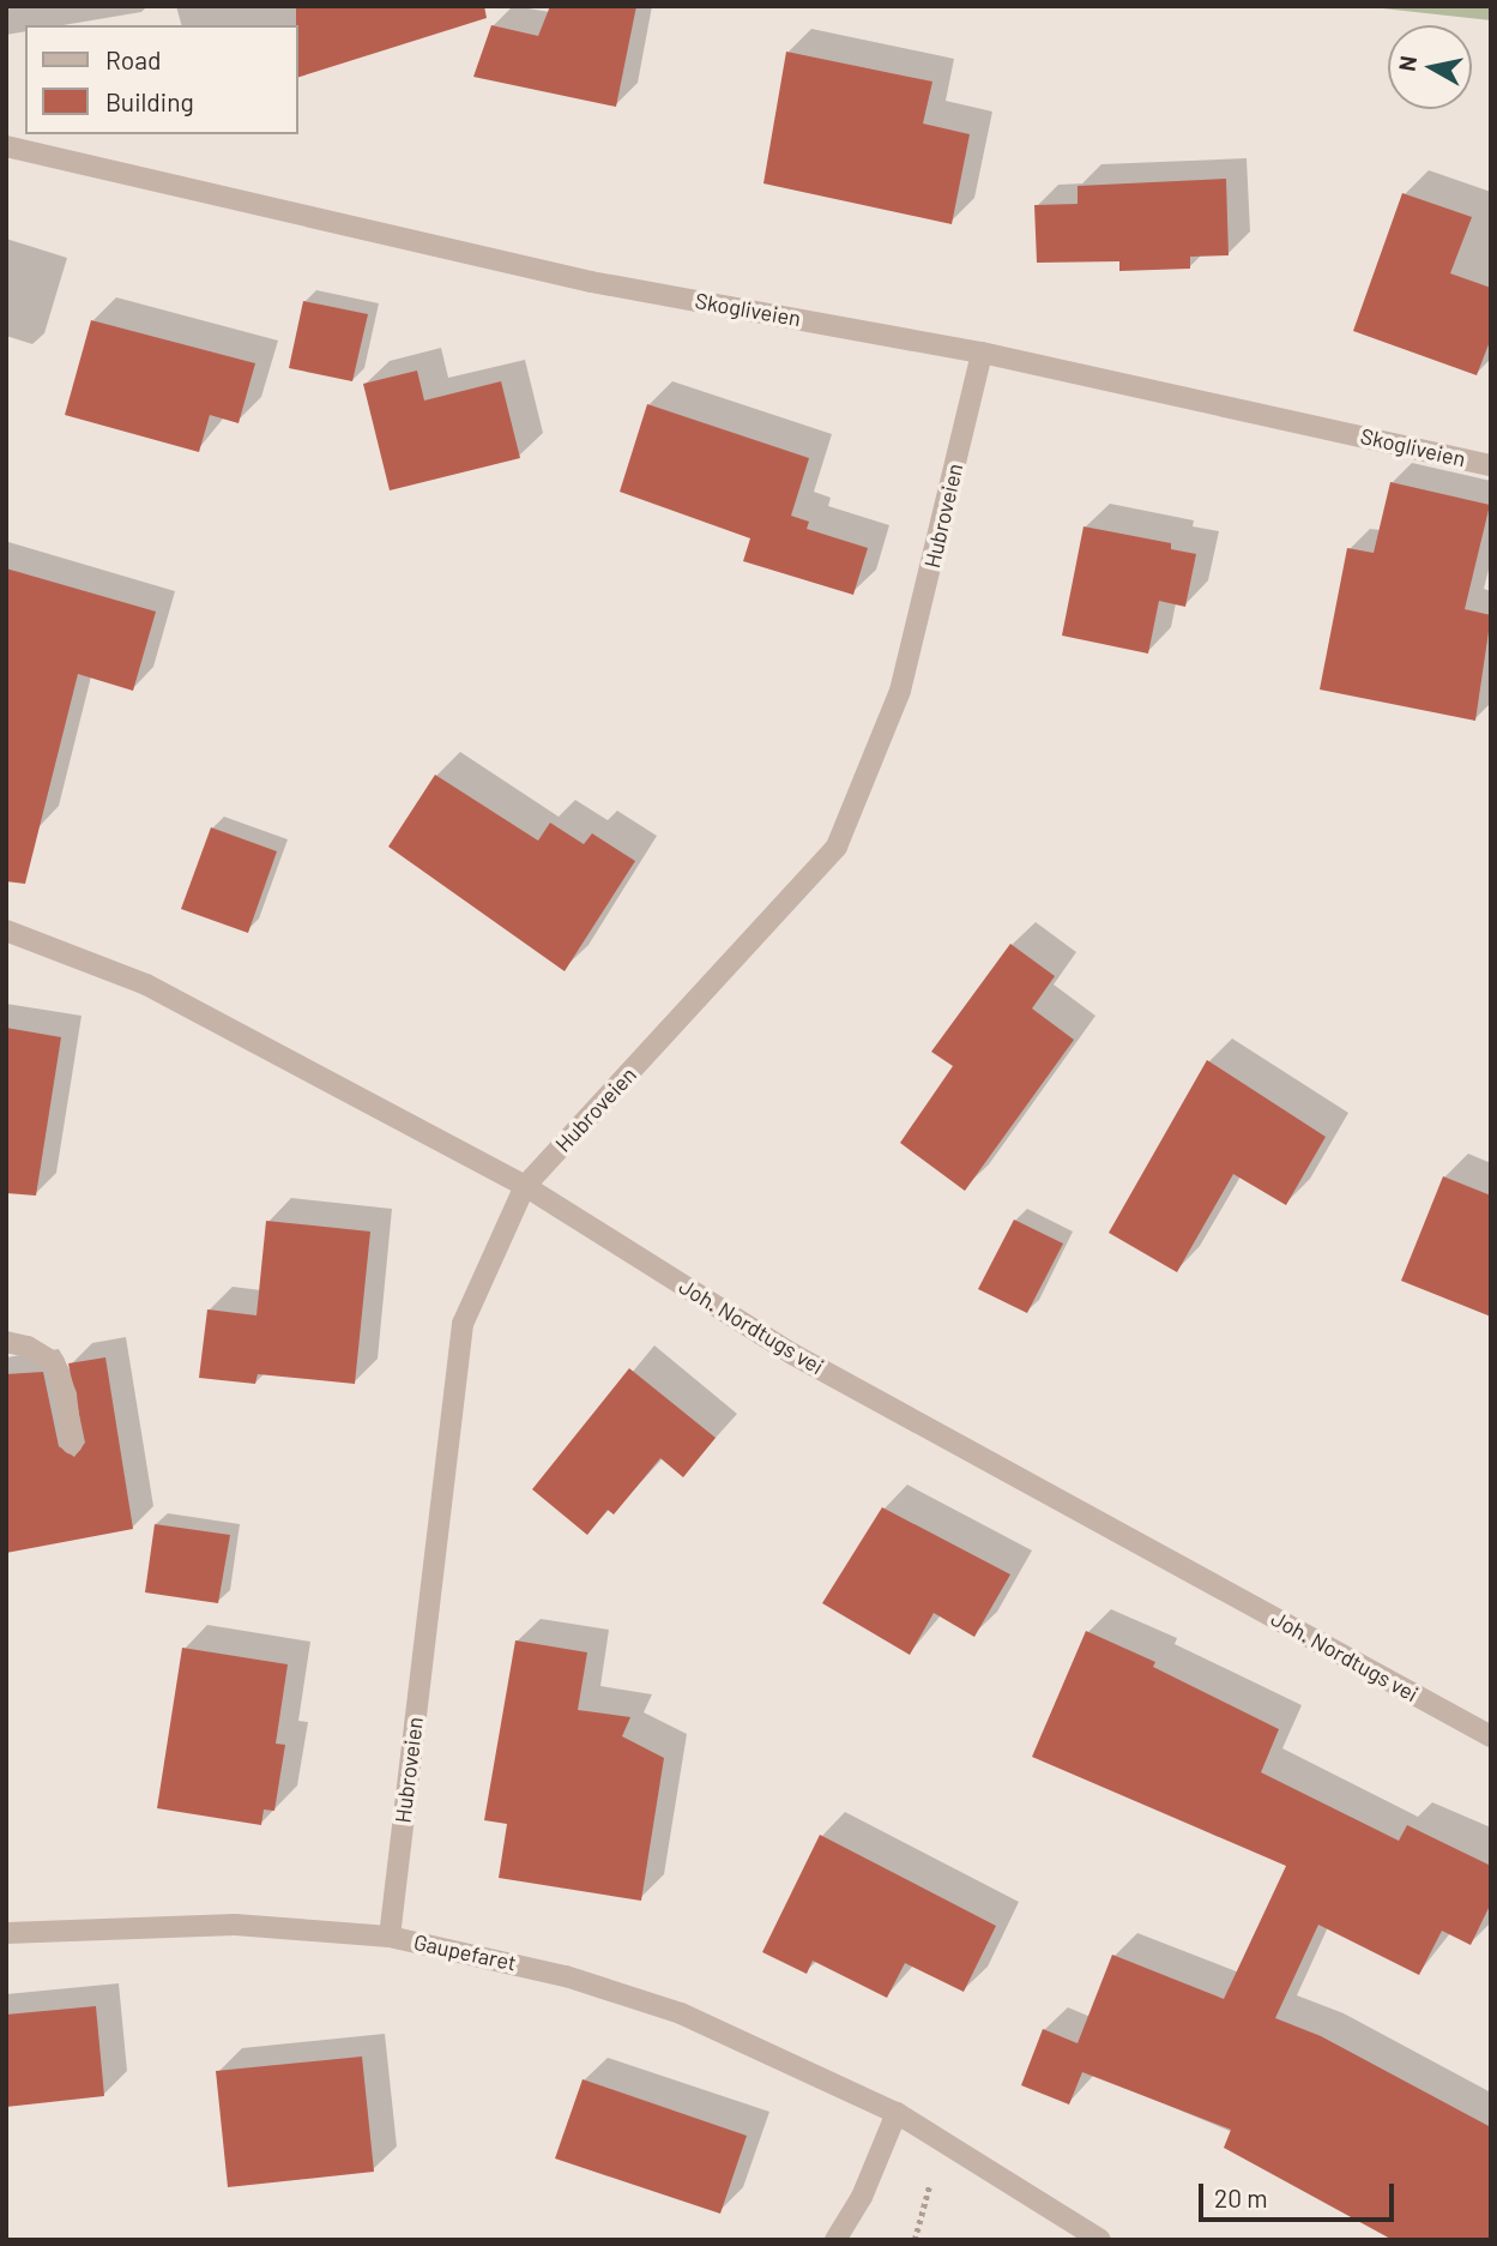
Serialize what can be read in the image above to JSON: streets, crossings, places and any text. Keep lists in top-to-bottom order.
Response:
{
  "streets": {
    "street": [
      "Skogliveien",
      "Hubroveien",
      "Joh. Nordtugs vei",
      "Gaupefaret"
    ]
  },
  "crossings": [
    ["Skogliveien", "Hubroveien"],
    ["Hubroveien", "Joh. Nordtugs vei"],
    ["Hubroveien", "Gaupefaret"]
  ],
  "legend": ["Road", "Building"],
  "scale_bar": "20 m",
  "north": "left"
}
